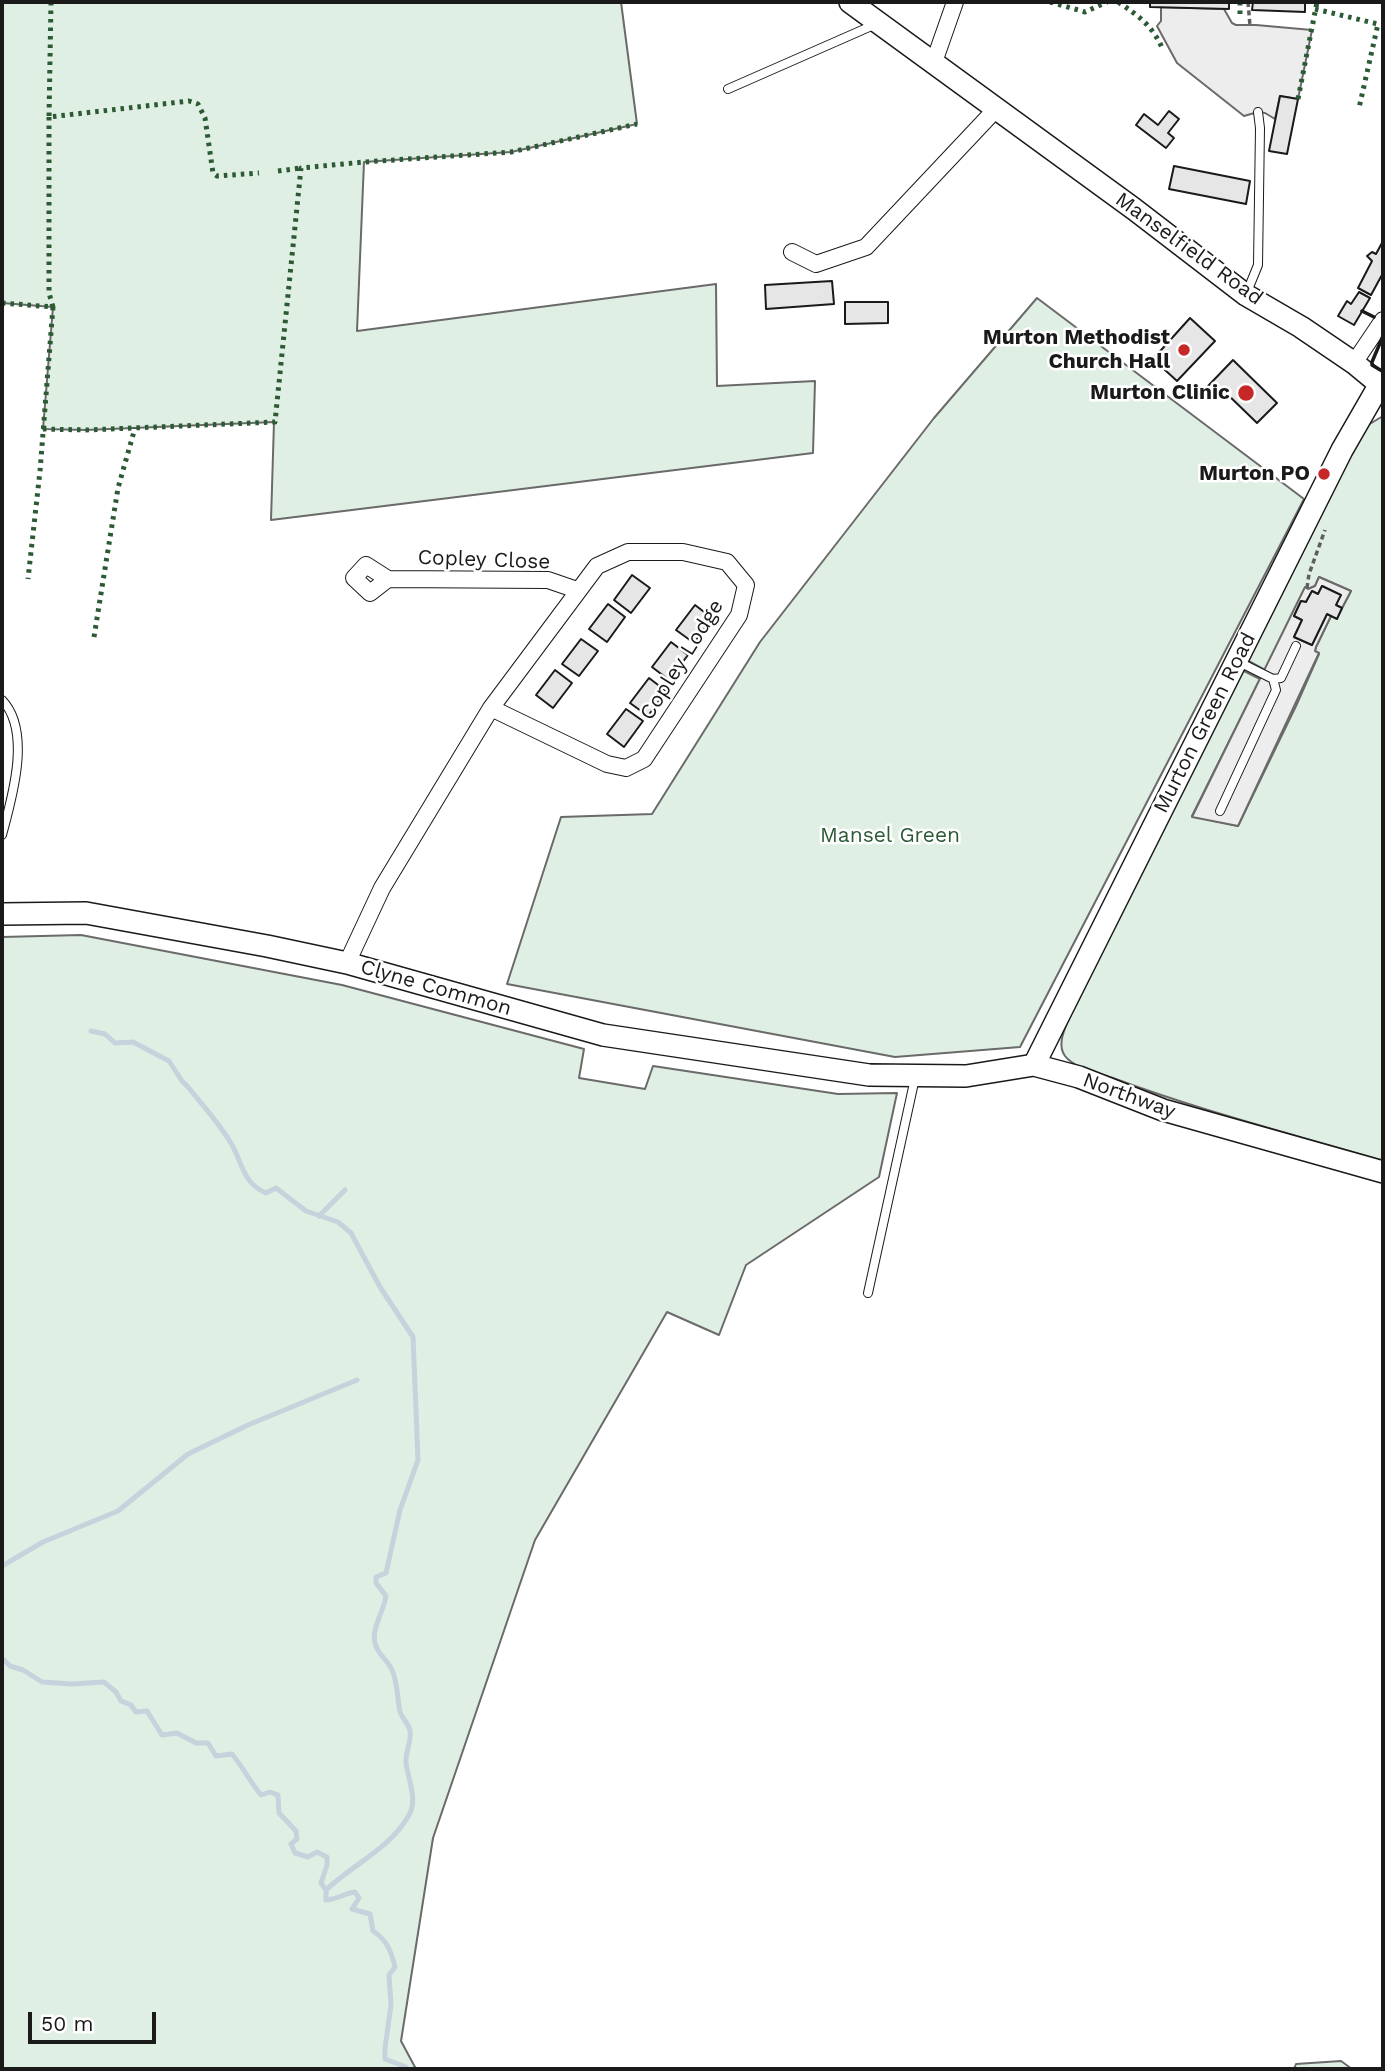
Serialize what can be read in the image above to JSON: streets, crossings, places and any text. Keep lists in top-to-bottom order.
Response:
{
  "streets": {
    "street": [
      "Manselfield Road",
      "Copley Close",
      "Copley Lodge",
      "Murton Green Road",
      "Clyne Common",
      "Northway"
    ]
  },
  "crossings": [
    ["Manselfield Road", "Murton Green Road"],
    ["Copley Close", "Copley Lodge"],
    ["Copley Lodge", "Clyne Common"],
    ["Murton Green Road", "Northway"],
    ["Clyne Common", "Northway"]
  ],
  "parks": ["Mansel Green"],
  "places": ["Murton Methodist Church Hall", "Murton Clinic", "Murton PO"],
  "scale_bar": "50 m"
}
